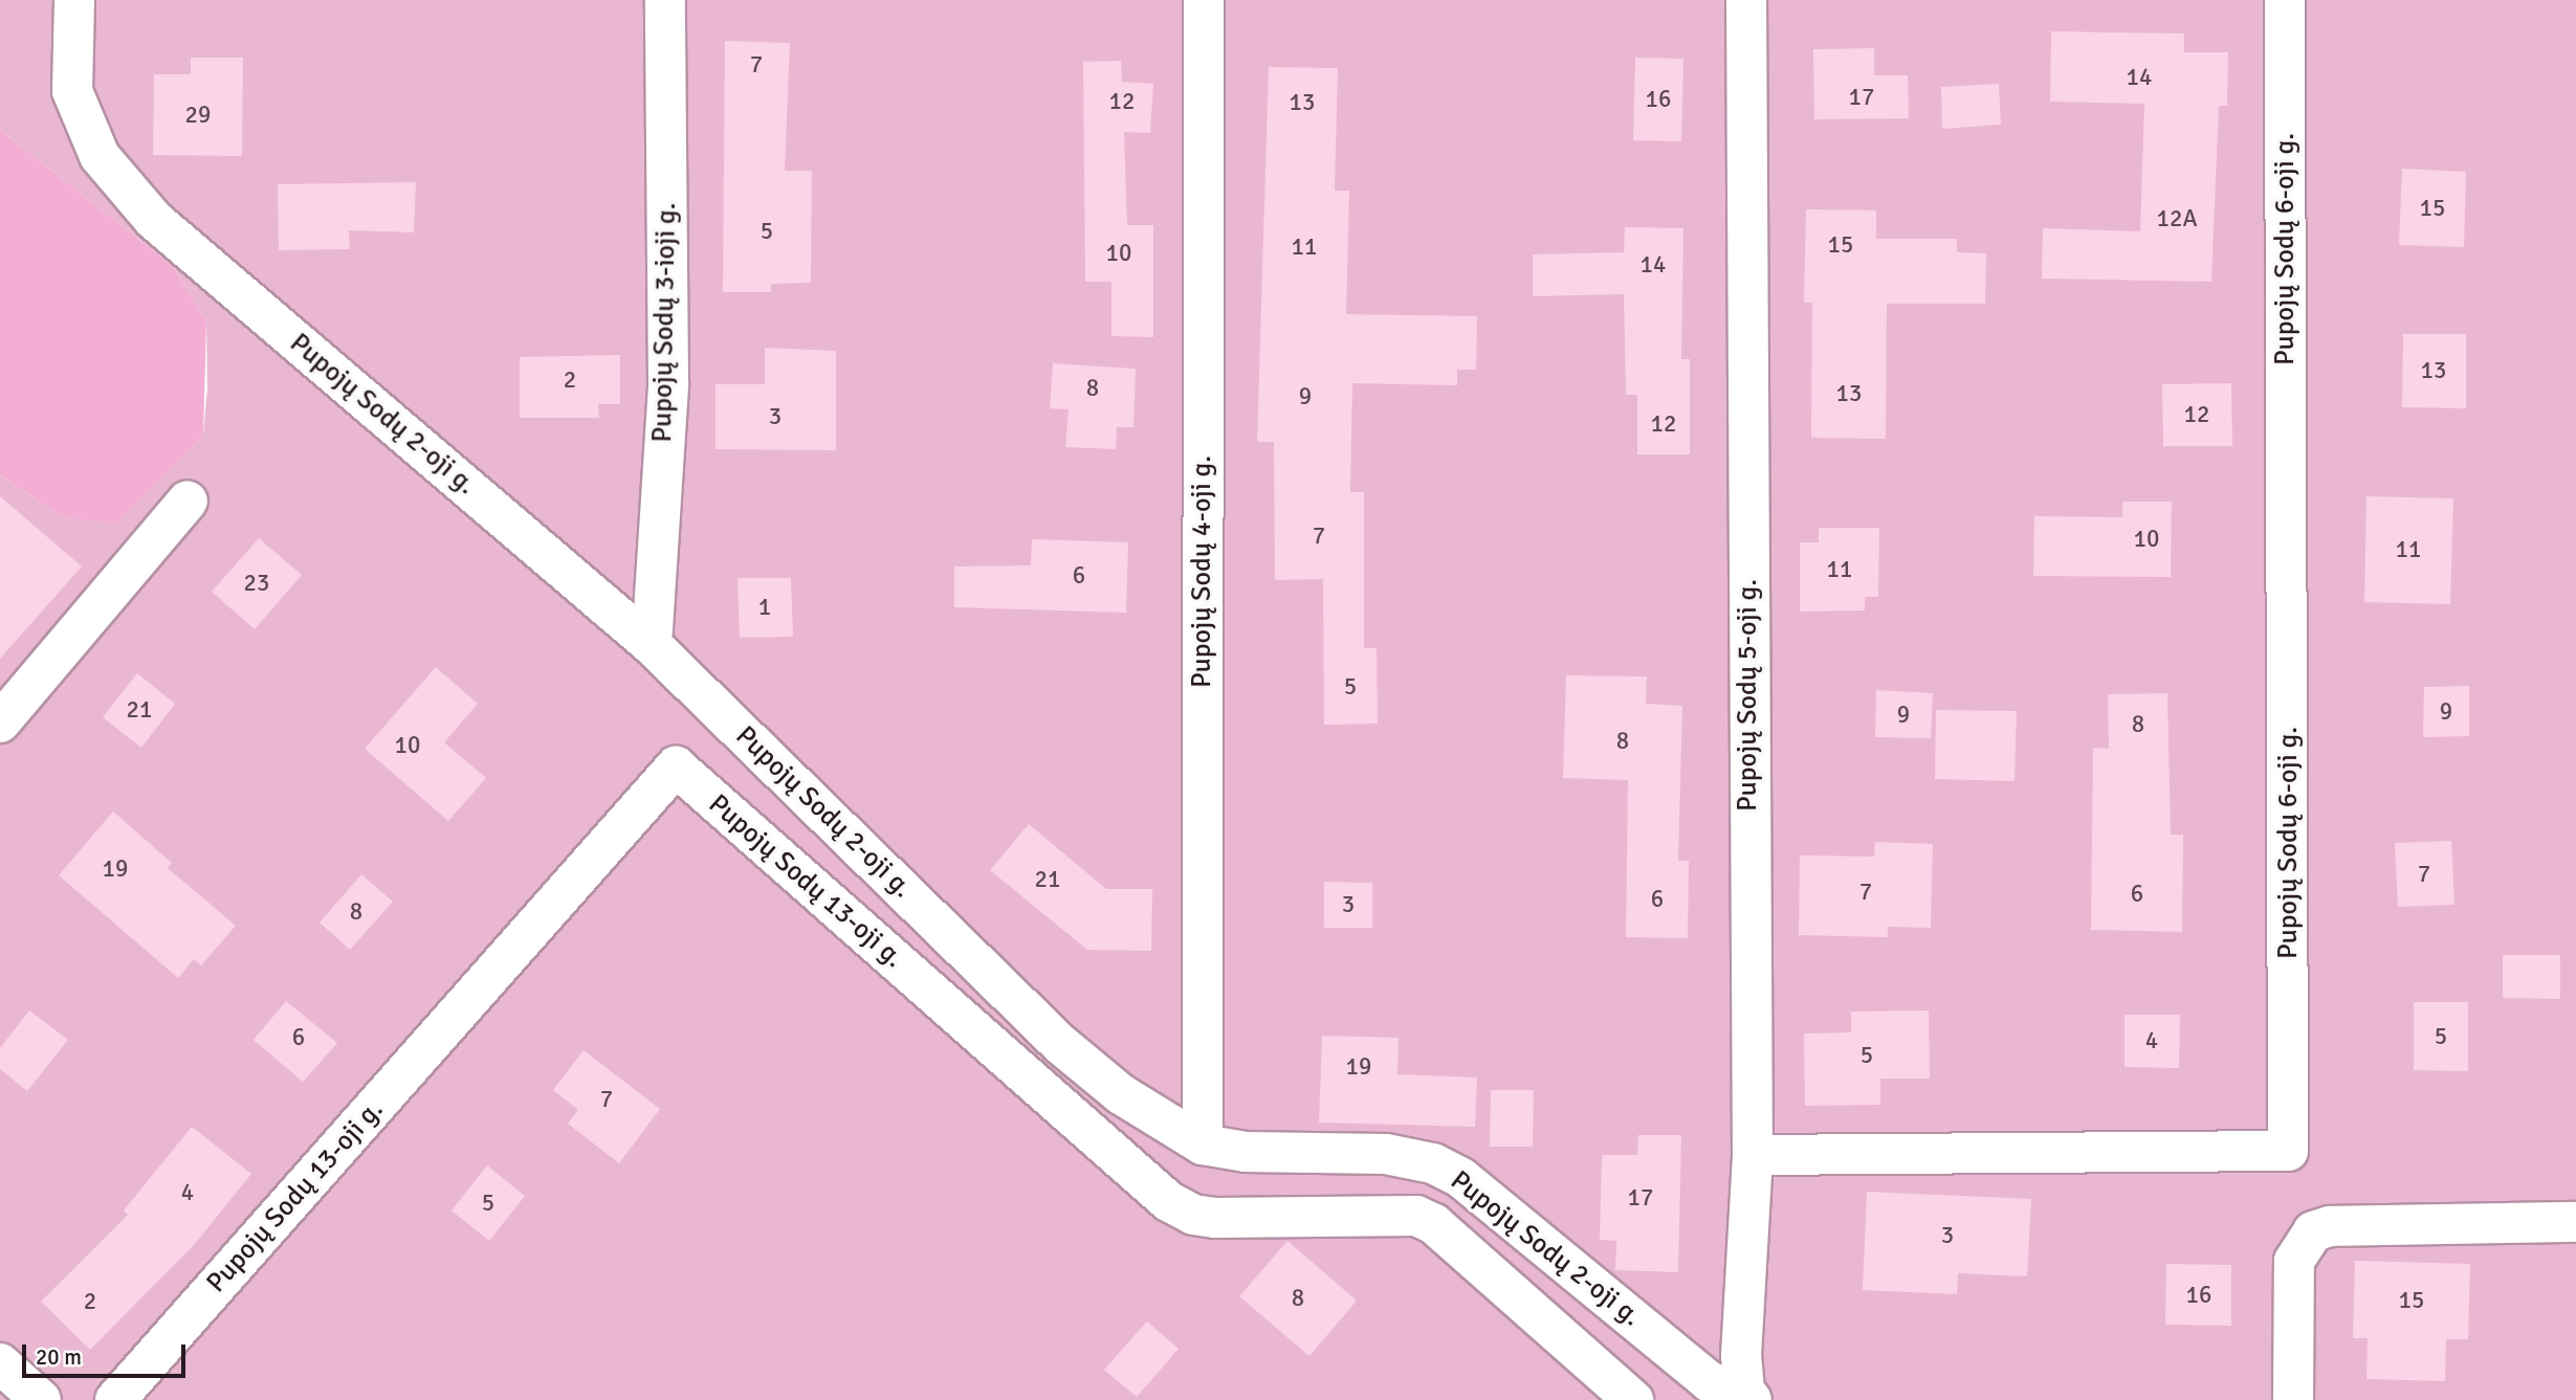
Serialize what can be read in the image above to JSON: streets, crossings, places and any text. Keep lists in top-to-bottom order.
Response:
{
  "streets": {
    "street": [
      "Pupojų Sodų 6-oji g.",
      "Pupojų Sodų 3-ioji g.",
      "Pupojų Sodų 2-oji g.",
      "Pupojų Sodų 4-oji g.",
      "Pupojų Sodų 5-oji g.",
      "Pupojų Sodų 13-oji g."
    ]
  },
  "crossings": [
    ["Pupojų Sodų 6-oji g.", "Pupojų Sodų 5-oji g."],
    ["Pupojų Sodų 3-ioji g.", "Pupojų Sodų 2-oji g."],
    ["Pupojų Sodų 2-oji g.", "Pupojų Sodų 4-oji g."],
    ["Pupojų Sodų 2-oji g.", "Pupojų Sodų 5-oji g."]
  ],
  "house_numbers": [
    "7",
    "14",
    "17",
    "16",
    "12",
    "13",
    "29",
    "15",
    "12A",
    "5",
    "15",
    "11",
    "10",
    "14",
    "13",
    "2",
    "8",
    "13",
    "9",
    "12",
    "3",
    "12",
    "7",
    "10",
    "11",
    "11",
    "6",
    "23",
    "1",
    "5",
    "21",
    "9",
    "9",
    "8",
    "8",
    "10",
    "19",
    "7",
    "21",
    "7",
    "6",
    "6",
    "3",
    "8",
    "5",
    "6",
    "4",
    "5",
    "19",
    "7",
    "4",
    "17",
    "5",
    "3",
    "16",
    "8",
    "15",
    "2"
  ],
  "scale_bar": "20 m"
}
